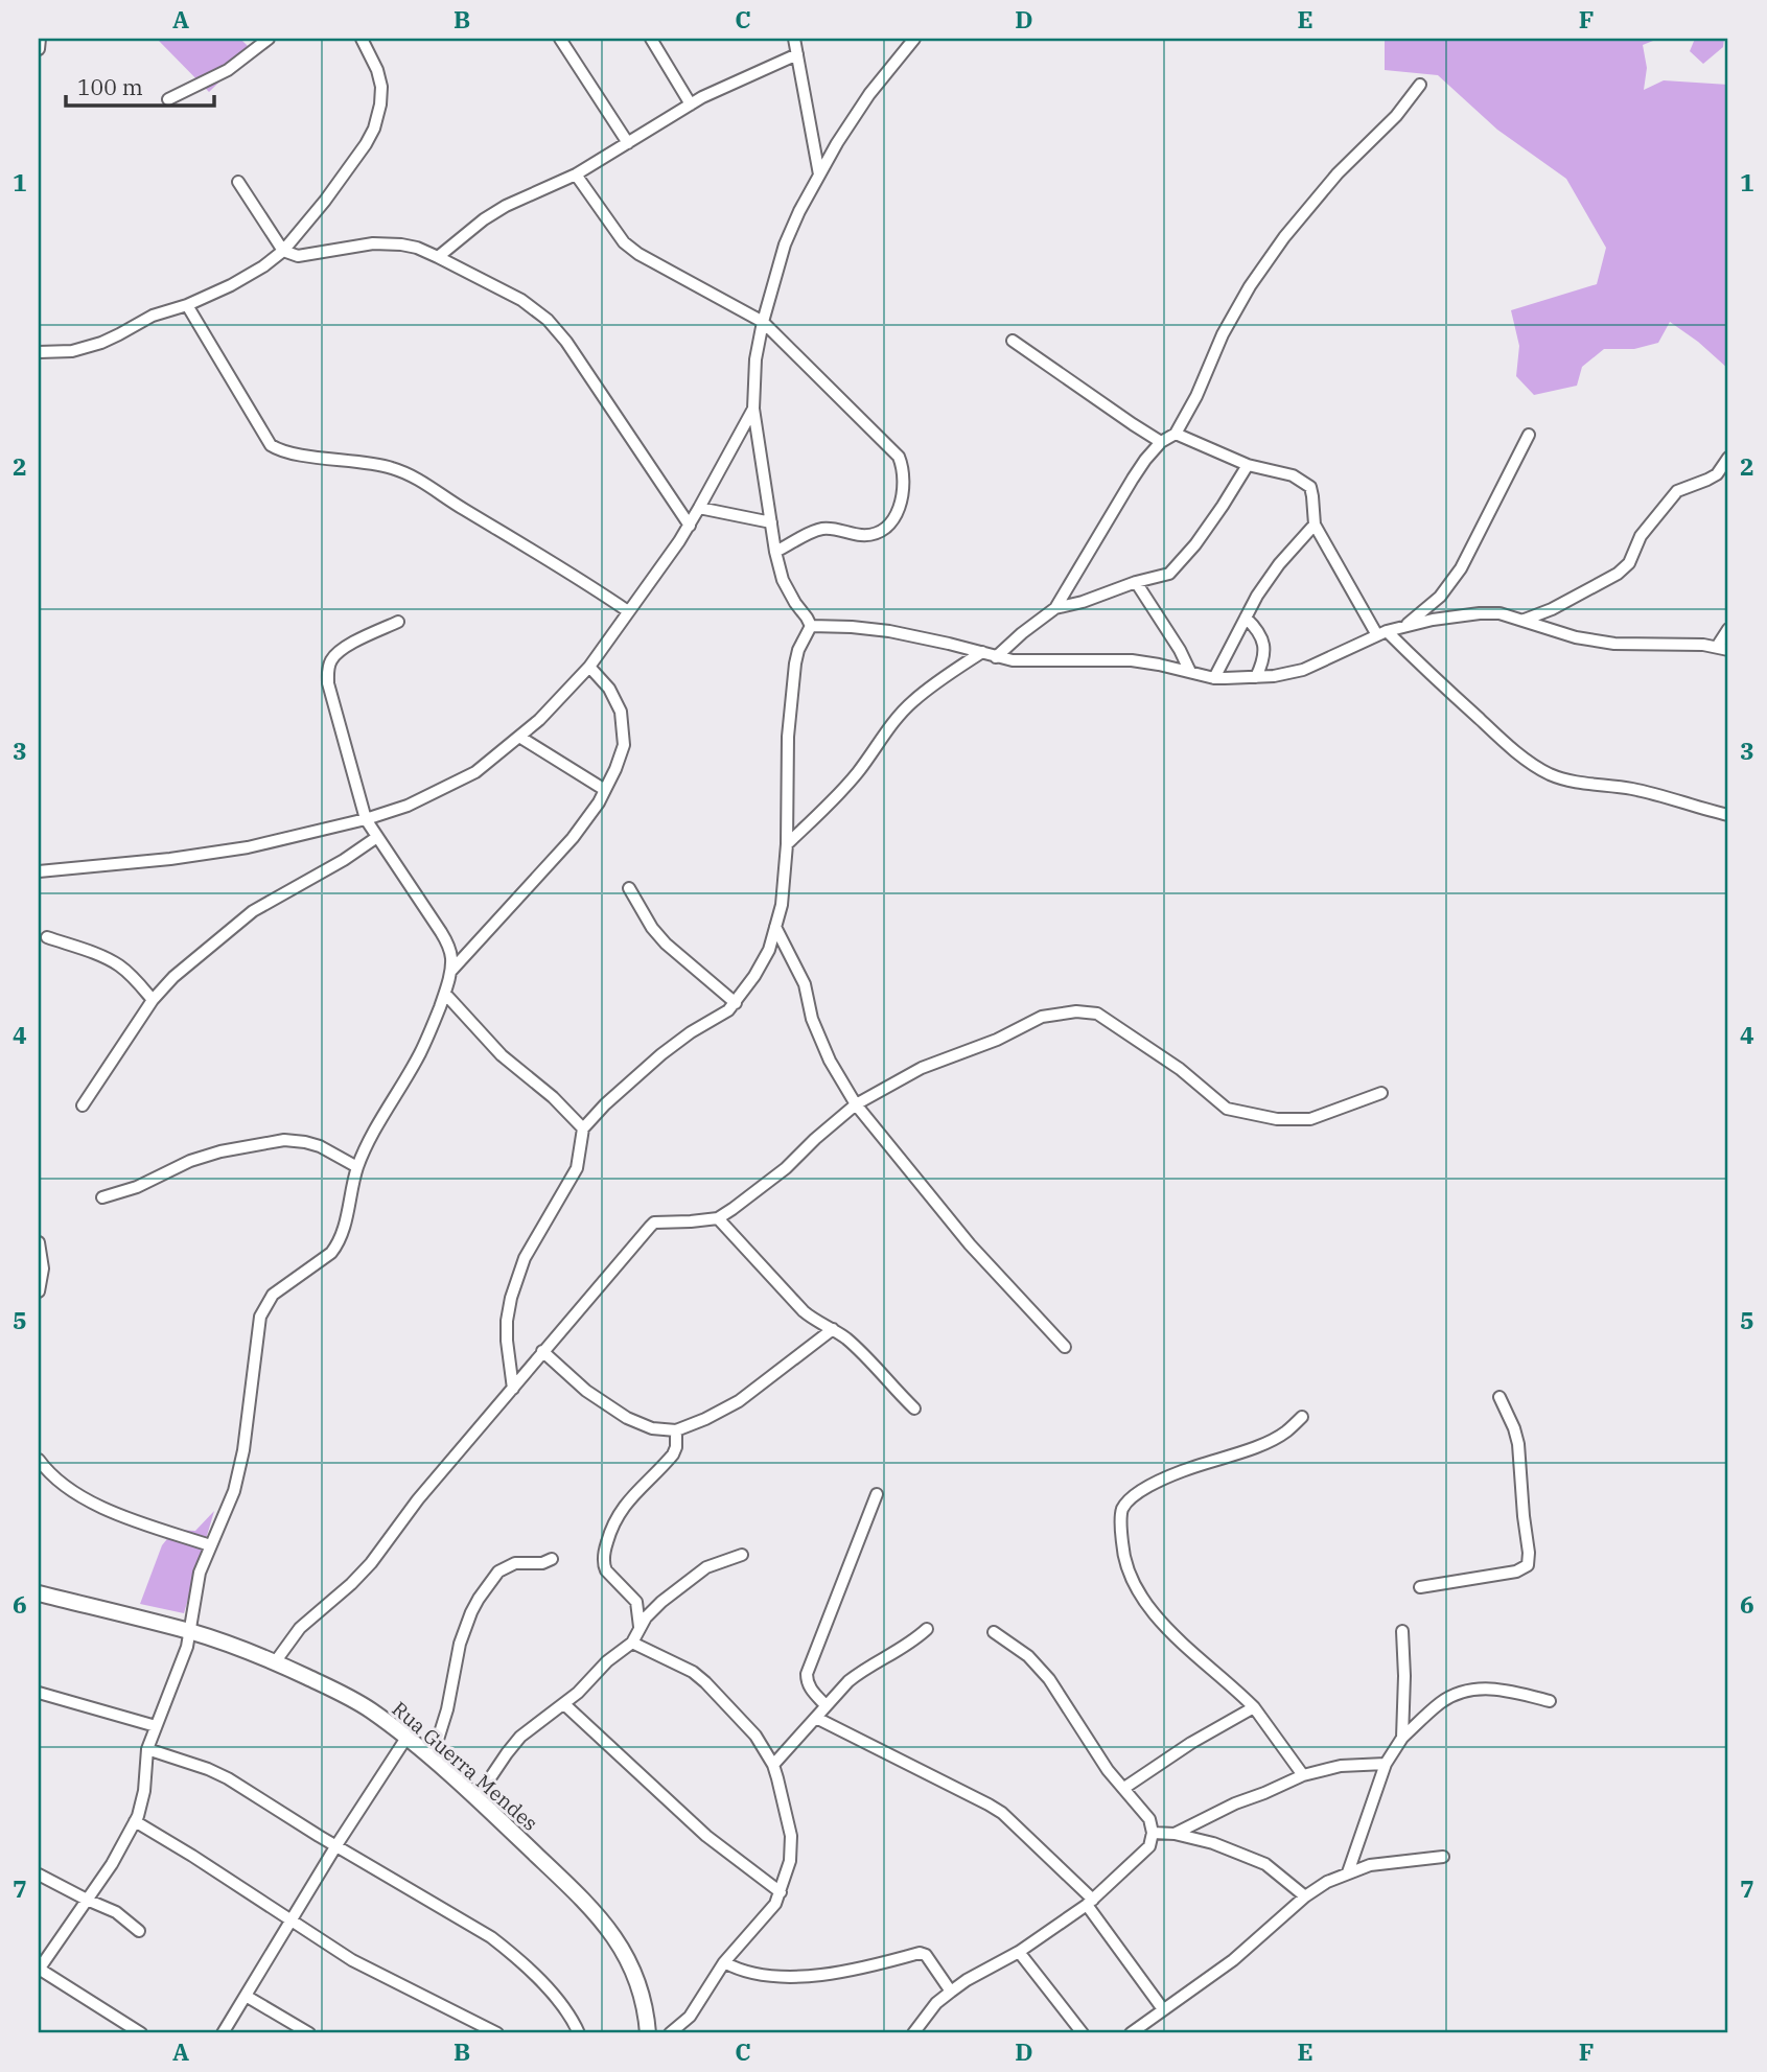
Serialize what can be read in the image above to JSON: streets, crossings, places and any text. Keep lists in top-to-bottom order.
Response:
{
  "streets": {
    "street": ["Rua Guerra Mendes"]
  },
  "scale_bar": "100 m",
  "grid": {
    "columns": [
      "A",
      "B",
      "C",
      "D",
      "E",
      "F"
    ],
    "rows": [
      "1",
      "2",
      "3",
      "4",
      "5",
      "6",
      "7"
    ]
  }
}
